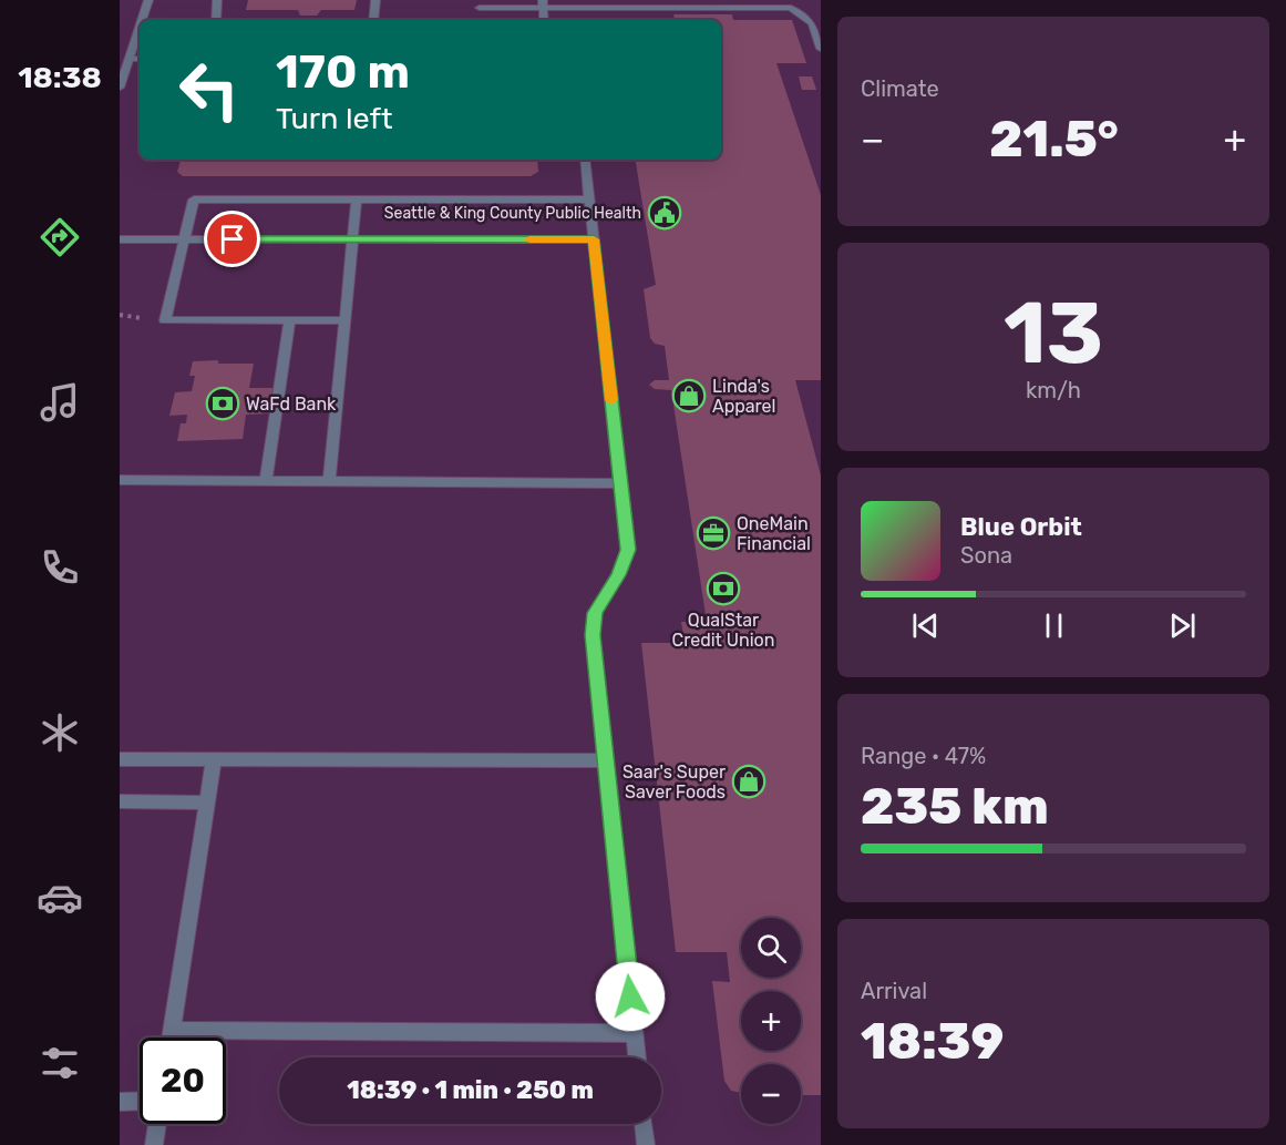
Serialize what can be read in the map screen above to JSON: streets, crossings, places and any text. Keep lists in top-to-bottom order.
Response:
{
  "places": {
    "public building": ["Seattle & King County Public Health"],
    "shop": ["Linda's Apparel", "Saar's Super Saver Foods"],
    "bank": ["WaFd Bank", "QualStar Credit Union"],
    "office": ["OneMain Financial"]
  },
  "page": {
    "tabs": "18:38",
    "tile": [
      "Climate",
      ["13", "km/h"],
      ["Range · 47%", "235 km"],
      ["Arrival", "18:39"]
    ],
    "turn": ["170 m", "Turn left"],
    "heat": ["−", "21.5°", "+"],
    "song": ["Blue Orbit", "Sona"],
    "map_buttons": ["+", "−"],
    "limit": "20",
    "trip": "18:39 · 1 min · 250 m"
  }
}
